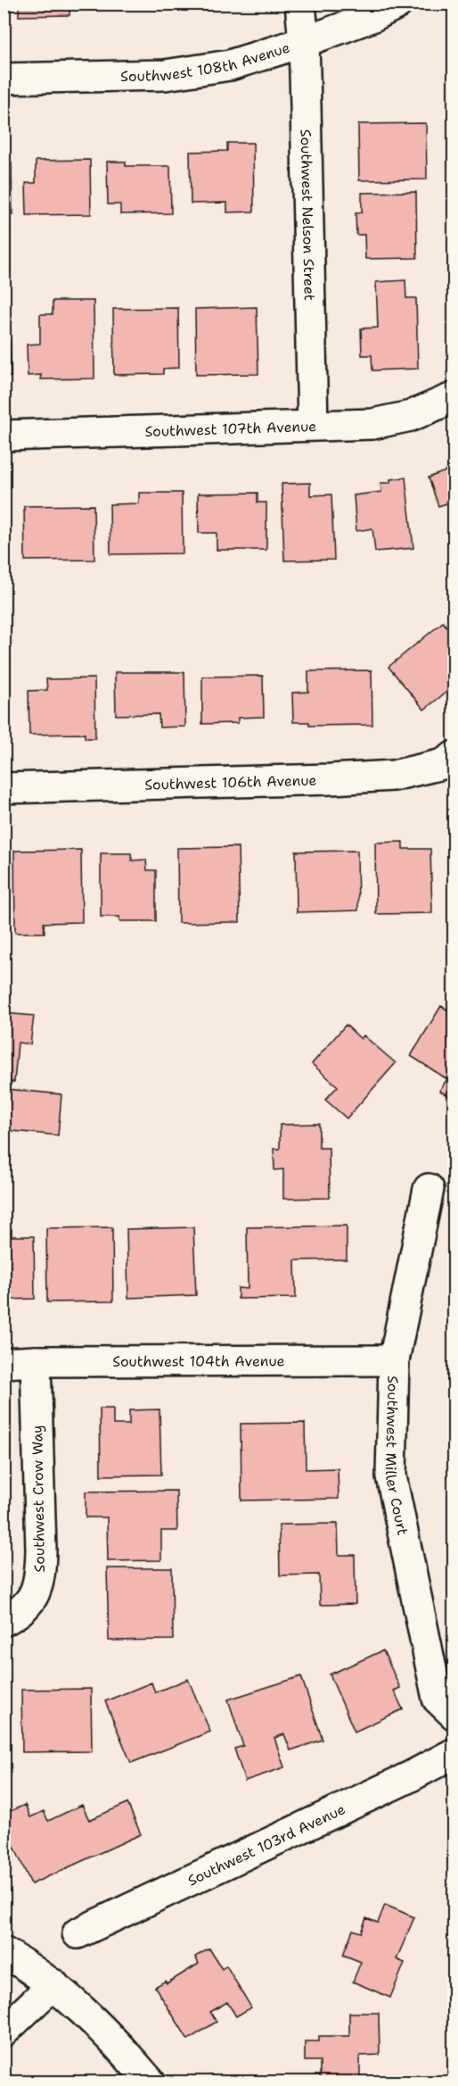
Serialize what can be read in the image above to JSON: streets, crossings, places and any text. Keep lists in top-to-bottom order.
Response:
{
  "streets": {
    "street": [
      "Southwest 108th Avenue",
      "Southwest Nelson Street",
      "Southwest 107th Avenue",
      "Southwest 106th Avenue",
      "Southwest 104th Avenue",
      "Southwest Miller Court",
      "Southwest Crow Way",
      "Southwest 103rd Avenue"
    ]
  },
  "crossings": [
    ["Southwest 108th Avenue", "Southwest Nelson Street"],
    ["Southwest Nelson Street", "Southwest 107th Avenue"],
    ["Southwest 104th Avenue", "Southwest Miller Court"],
    ["Southwest 104th Avenue", "Southwest Crow Way"]
  ]
}
